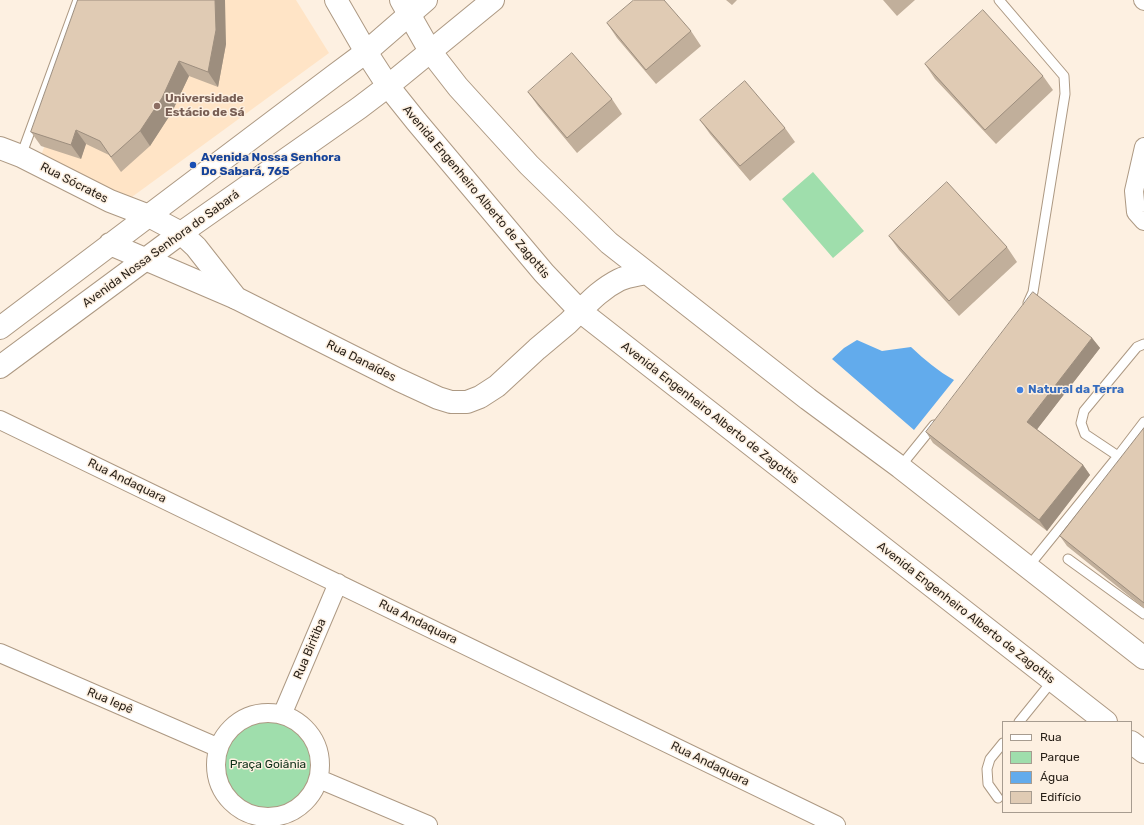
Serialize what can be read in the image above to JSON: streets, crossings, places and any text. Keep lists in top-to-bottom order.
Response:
{
  "streets": {
    "main road": [
      "Rua Sócrates",
      "Avenida Engenheiro Alberto de Zagottis",
      "Avenida Nossa Senhora do Sabará",
      "Rua Danaídes"
    ],
    "street": ["Rua Andaquara", "Rua Biritiba", "Rua Iepê"]
  },
  "crossings": [
    ["Rua Sócrates", "Rua Danaídes"],
    ["Avenida Engenheiro Alberto de Zagottis", "Avenida Nossa Senhora do Sabará"],
    ["Avenida Engenheiro Alberto de Zagottis", "Rua Danaídes"],
    ["Avenida Nossa Senhora do Sabará", "Rua Danaídes"],
    ["Rua Andaquara", "Rua Biritiba"],
    ["Rua Biritiba", "Rua Iepê"]
  ],
  "parks": ["Praça Goiânia"],
  "places": ["Universidade Estácio de Sá", "Avenida Nossa Senhora Do Sabará, 765", "Natural da Terra"],
  "legend": [
    "Rua",
    "Parque",
    "Água",
    "Edifício"
  ]
}
